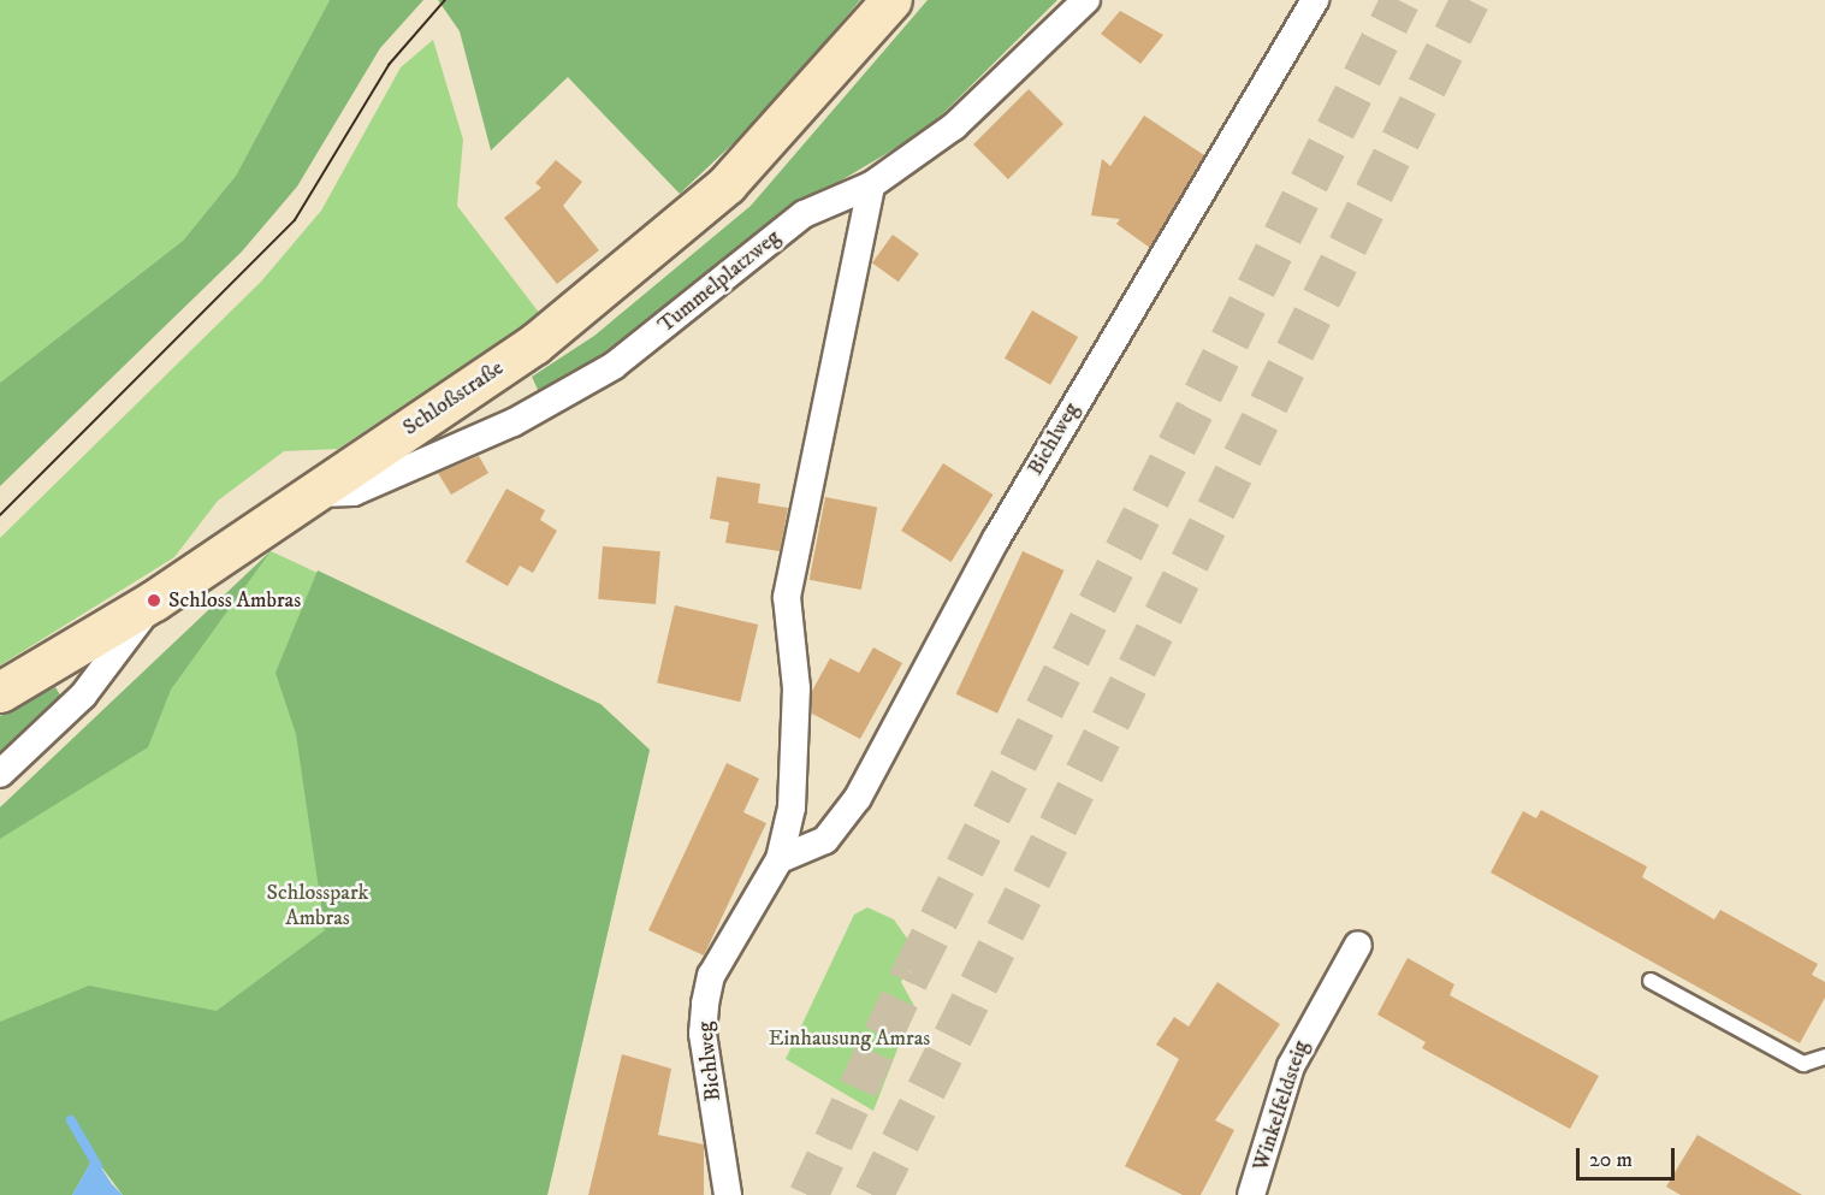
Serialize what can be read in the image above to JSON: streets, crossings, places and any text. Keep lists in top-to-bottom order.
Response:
{
  "streets": {
    "main road": ["Schloßstraße"],
    "street": ["Tummelplatzweg", "Bichlweg", "Winkelfeldsteig"]
  },
  "crossings": [
    ["Tummelplatzweg", "Schloßstraße"],
    ["Tummelplatzweg", "Bichlweg"]
  ],
  "parks": ["Schlosspark Ambras", "Einhausung Amras"],
  "places": ["Schloss Ambras"],
  "scale_bar": "20 m"
}
